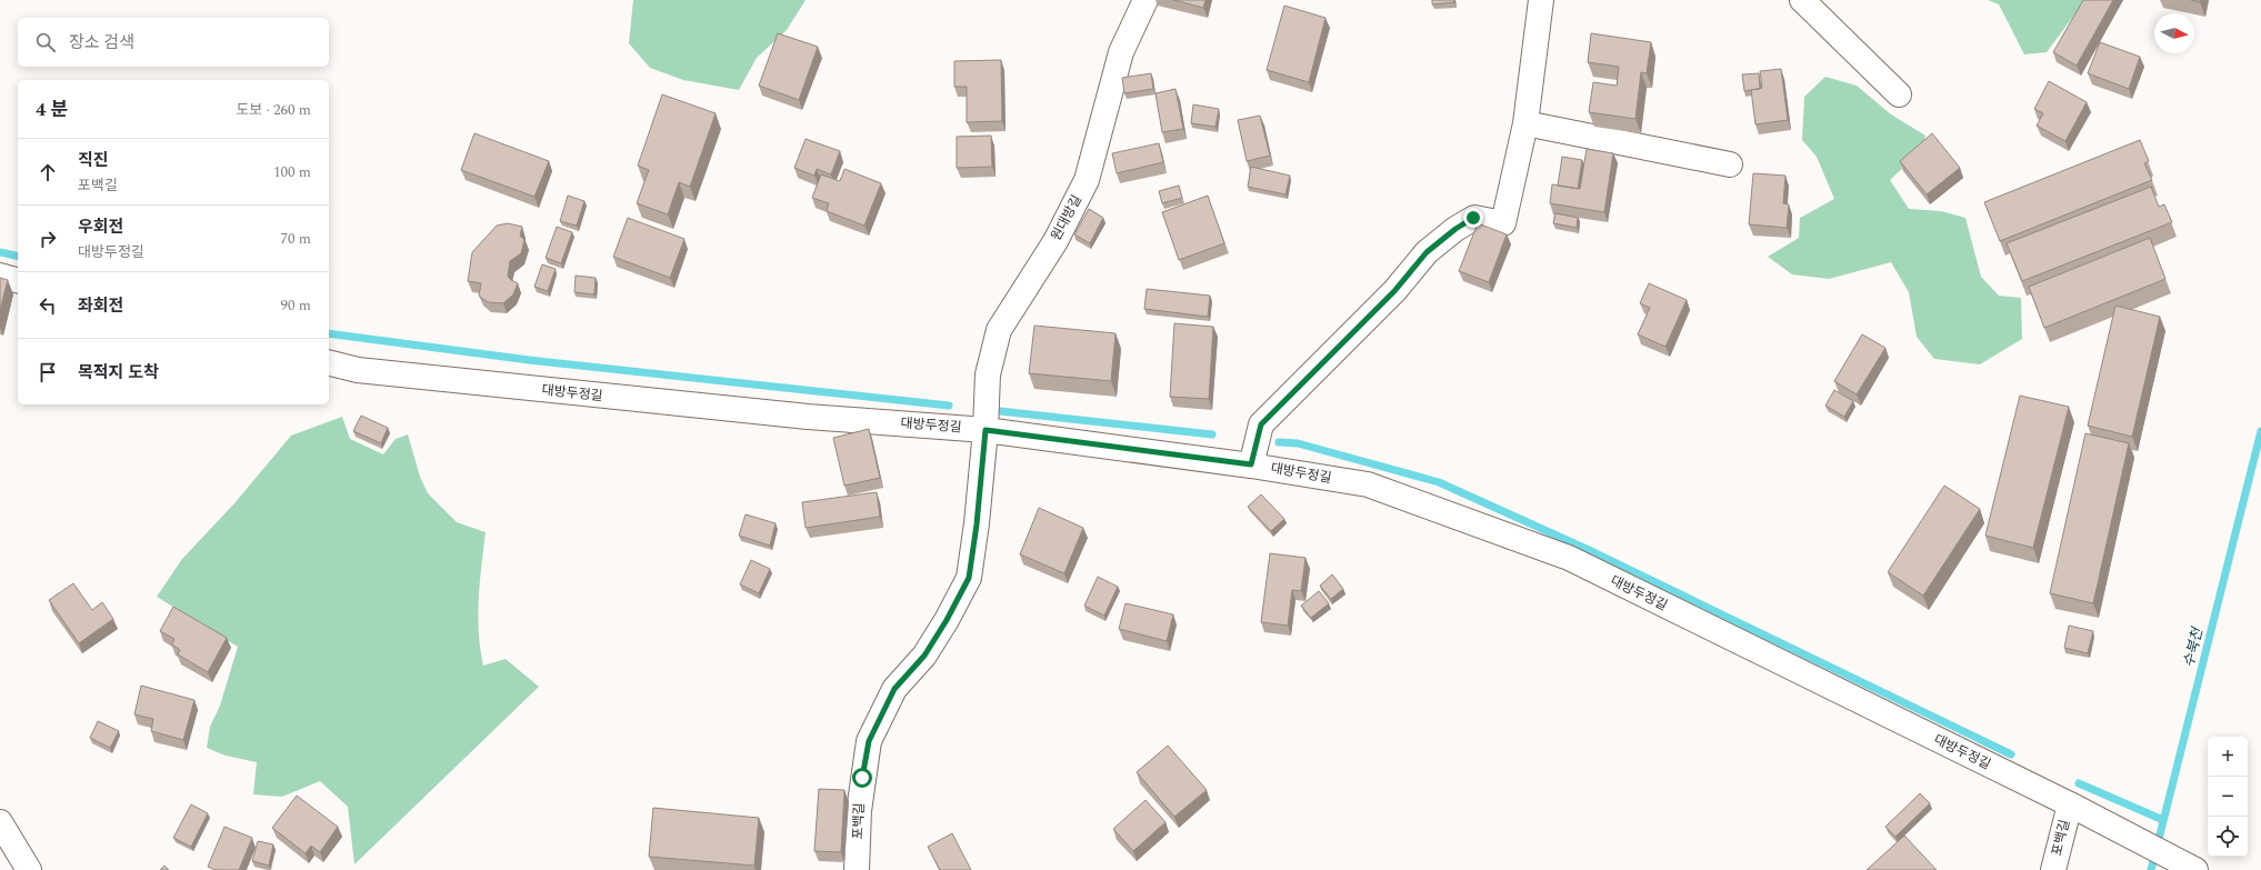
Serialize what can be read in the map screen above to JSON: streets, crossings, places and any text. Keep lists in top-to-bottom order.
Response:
{
  "streets": {
    "street": ["원대방길", "대방두정길", "포백길"]
  },
  "crossings": [
    ["원대방길", "대방두정길"],
    ["원대방길", "포백길"],
    ["대방두정길", "포백길"]
  ],
  "water": ["수북천"],
  "north": "right",
  "page": {
    "search": "장소 검색",
    "heading": ["4 분", "도보 · 260 m"],
    "list": [
      ["직진", "포백길", "100 m"],
      ["우회전", "대방두정길", "70 m"],
      ["좌회전", "90 m"],
      "목적지 도착"
    ],
    "map_buttons": ["+", "−"]
  }
}
